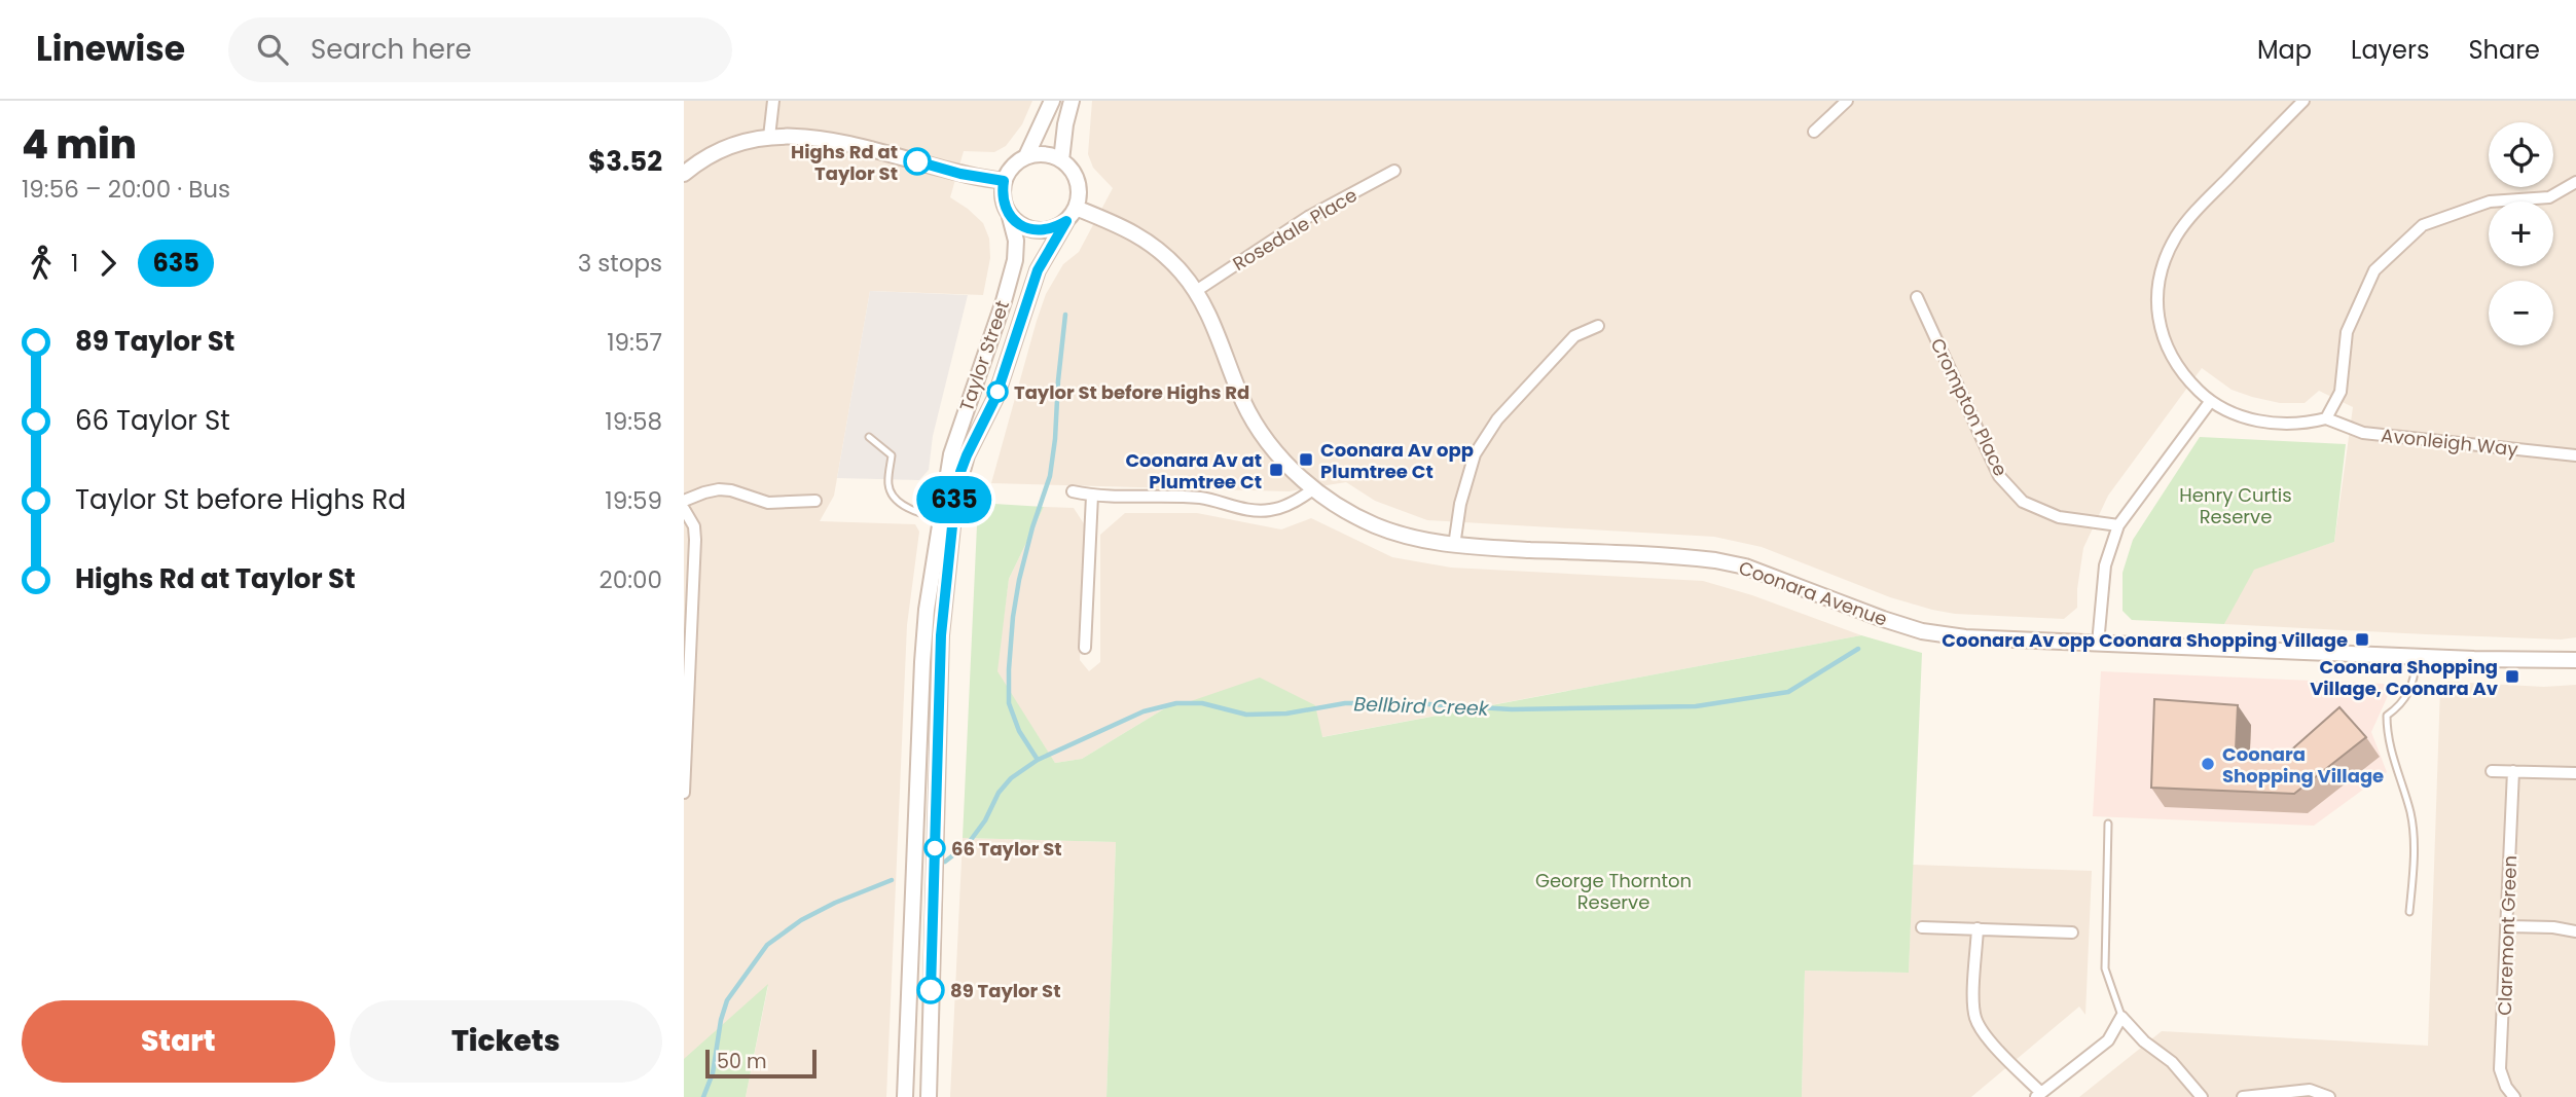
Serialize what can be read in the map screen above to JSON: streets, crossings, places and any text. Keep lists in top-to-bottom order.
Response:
{
  "streets": {
    "street": [
      "Rosedale Place",
      "Taylor Street",
      "Crompton Place",
      "Avonleigh Way",
      "Coonara Avenue",
      "Claremont Green"
    ]
  },
  "crossings": [
    ["Rosedale Place", "Coonara Avenue"],
    ["Taylor Street", "Coonara Avenue"]
  ],
  "water": ["Bellbird Creek"],
  "parks": ["Henry Curtis Reserve", "George Thornton Reserve"],
  "places": {
    "other": [
      "Highs Rd at Taylor St",
      "Taylor St before Highs Rd",
      "Coonara Shopping Village",
      "66 Taylor St",
      "89 Taylor St"
    ],
    "transit": [
      "Coonara Av opp Plumtree Ct",
      "Coonara Av at Plumtree Ct",
      "Coonara Av opp Coonara Shopping Village",
      "Coonara Shopping Village, Coonara Av"
    ]
  },
  "lines": ["bus line 635"],
  "scale_bar": "50 m",
  "page": {
    "header": "Linewise",
    "search": "Search here",
    "nav": ["Map", "Layers", "Share"],
    "heading": ["4 min", "19:56 – 20:00 · Bus", "$3.52"],
    "on_map": "635",
    "map_buttons": ["+", "−"],
    "legs": ["1", "635", "3 stops"],
    "list": [
      {
        "name": "89 Taylor St",
        "value": "19:57"
      },
      {
        "name": "66 Taylor St",
        "value": "19:58"
      },
      {
        "name": "Taylor St before Highs Rd",
        "value": "19:59"
      },
      {
        "name": "Highs Rd at Taylor St",
        "value": "20:00"
      }
    ],
    "buttons": ["Start", "Tickets"],
    "scale": "50 m"
  }
}
